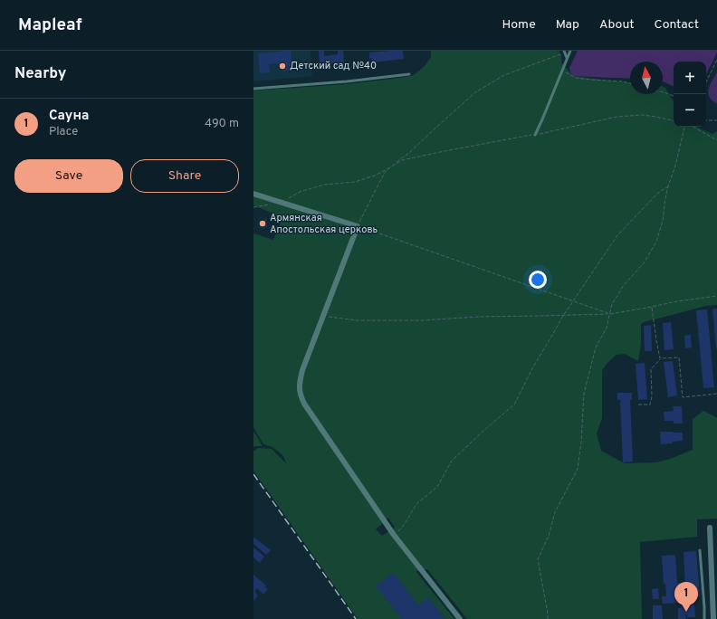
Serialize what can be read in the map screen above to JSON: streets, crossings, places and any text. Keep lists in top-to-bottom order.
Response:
{
  "places": ["Детский сад №40", "Армянская Апостольская церковь"],
  "north": "top",
  "page": {
    "header": "Mapleaf",
    "nav": [
      "Home",
      "Map",
      "About",
      "Contact"
    ],
    "heading": "Nearby",
    "map_buttons": ["+", "−"],
    "list": [
      {
        "mark": "1",
        "name": "Сауна",
        "note": "Place",
        "value": "490 m"
      }
    ],
    "buttons": ["Save", "Share"],
    "pins": "1"
  }
}
